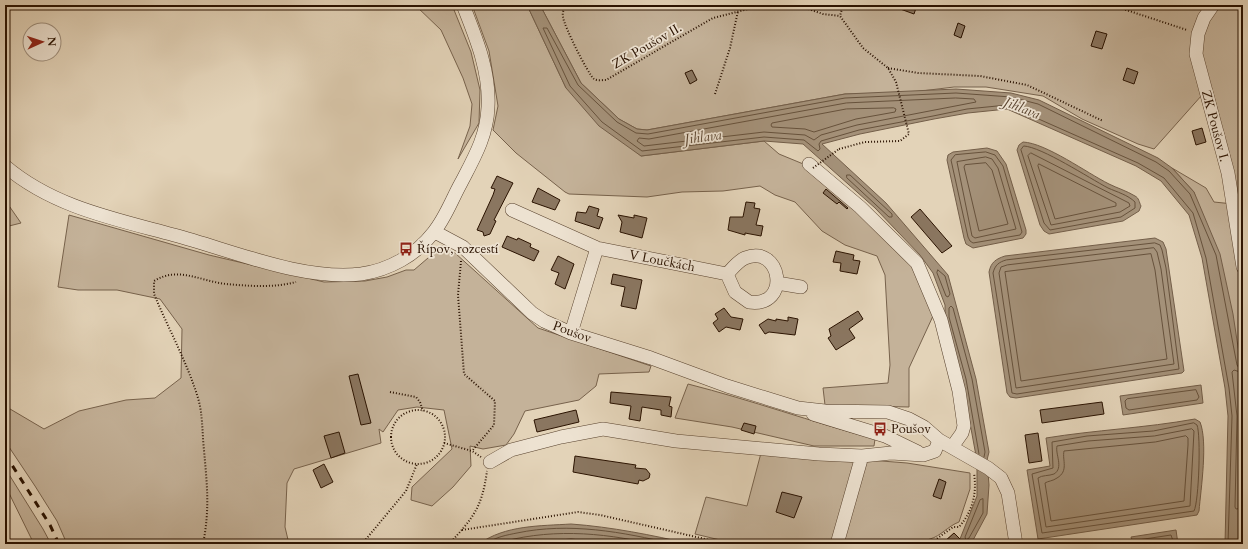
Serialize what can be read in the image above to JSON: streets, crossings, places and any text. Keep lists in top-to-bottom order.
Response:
{
  "streets": {
    "street": ["ZK Poušov I.", "V Loučkách", "Poušov"],
    "path": ["ZK Poušov II."]
  },
  "water": ["Jihlava"],
  "places": {
    "bus stop": ["Řípov, rozcestí", "Poušov"]
  },
  "north": "right"
}
